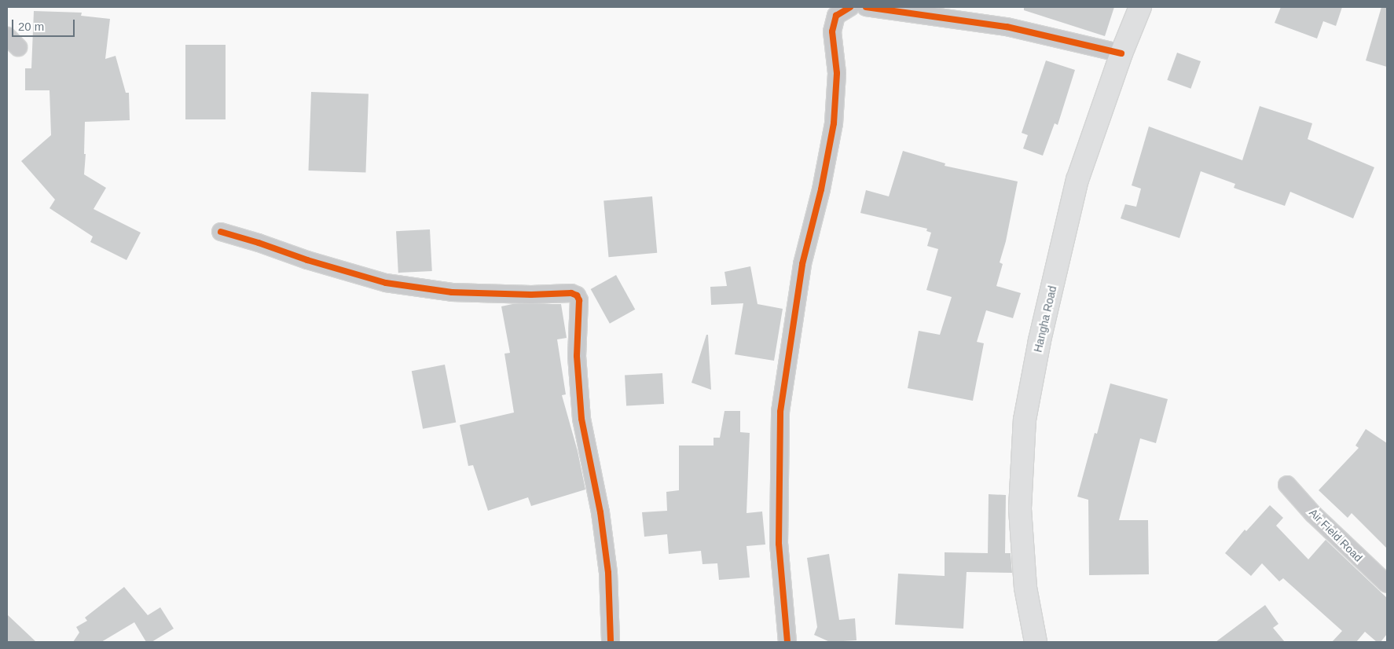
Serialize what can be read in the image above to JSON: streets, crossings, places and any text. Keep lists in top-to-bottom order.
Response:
{
  "streets": {
    "highway": ["Hangha Road"],
    "street": ["Air Field Road"]
  },
  "scale_bar": "20 m"
}
